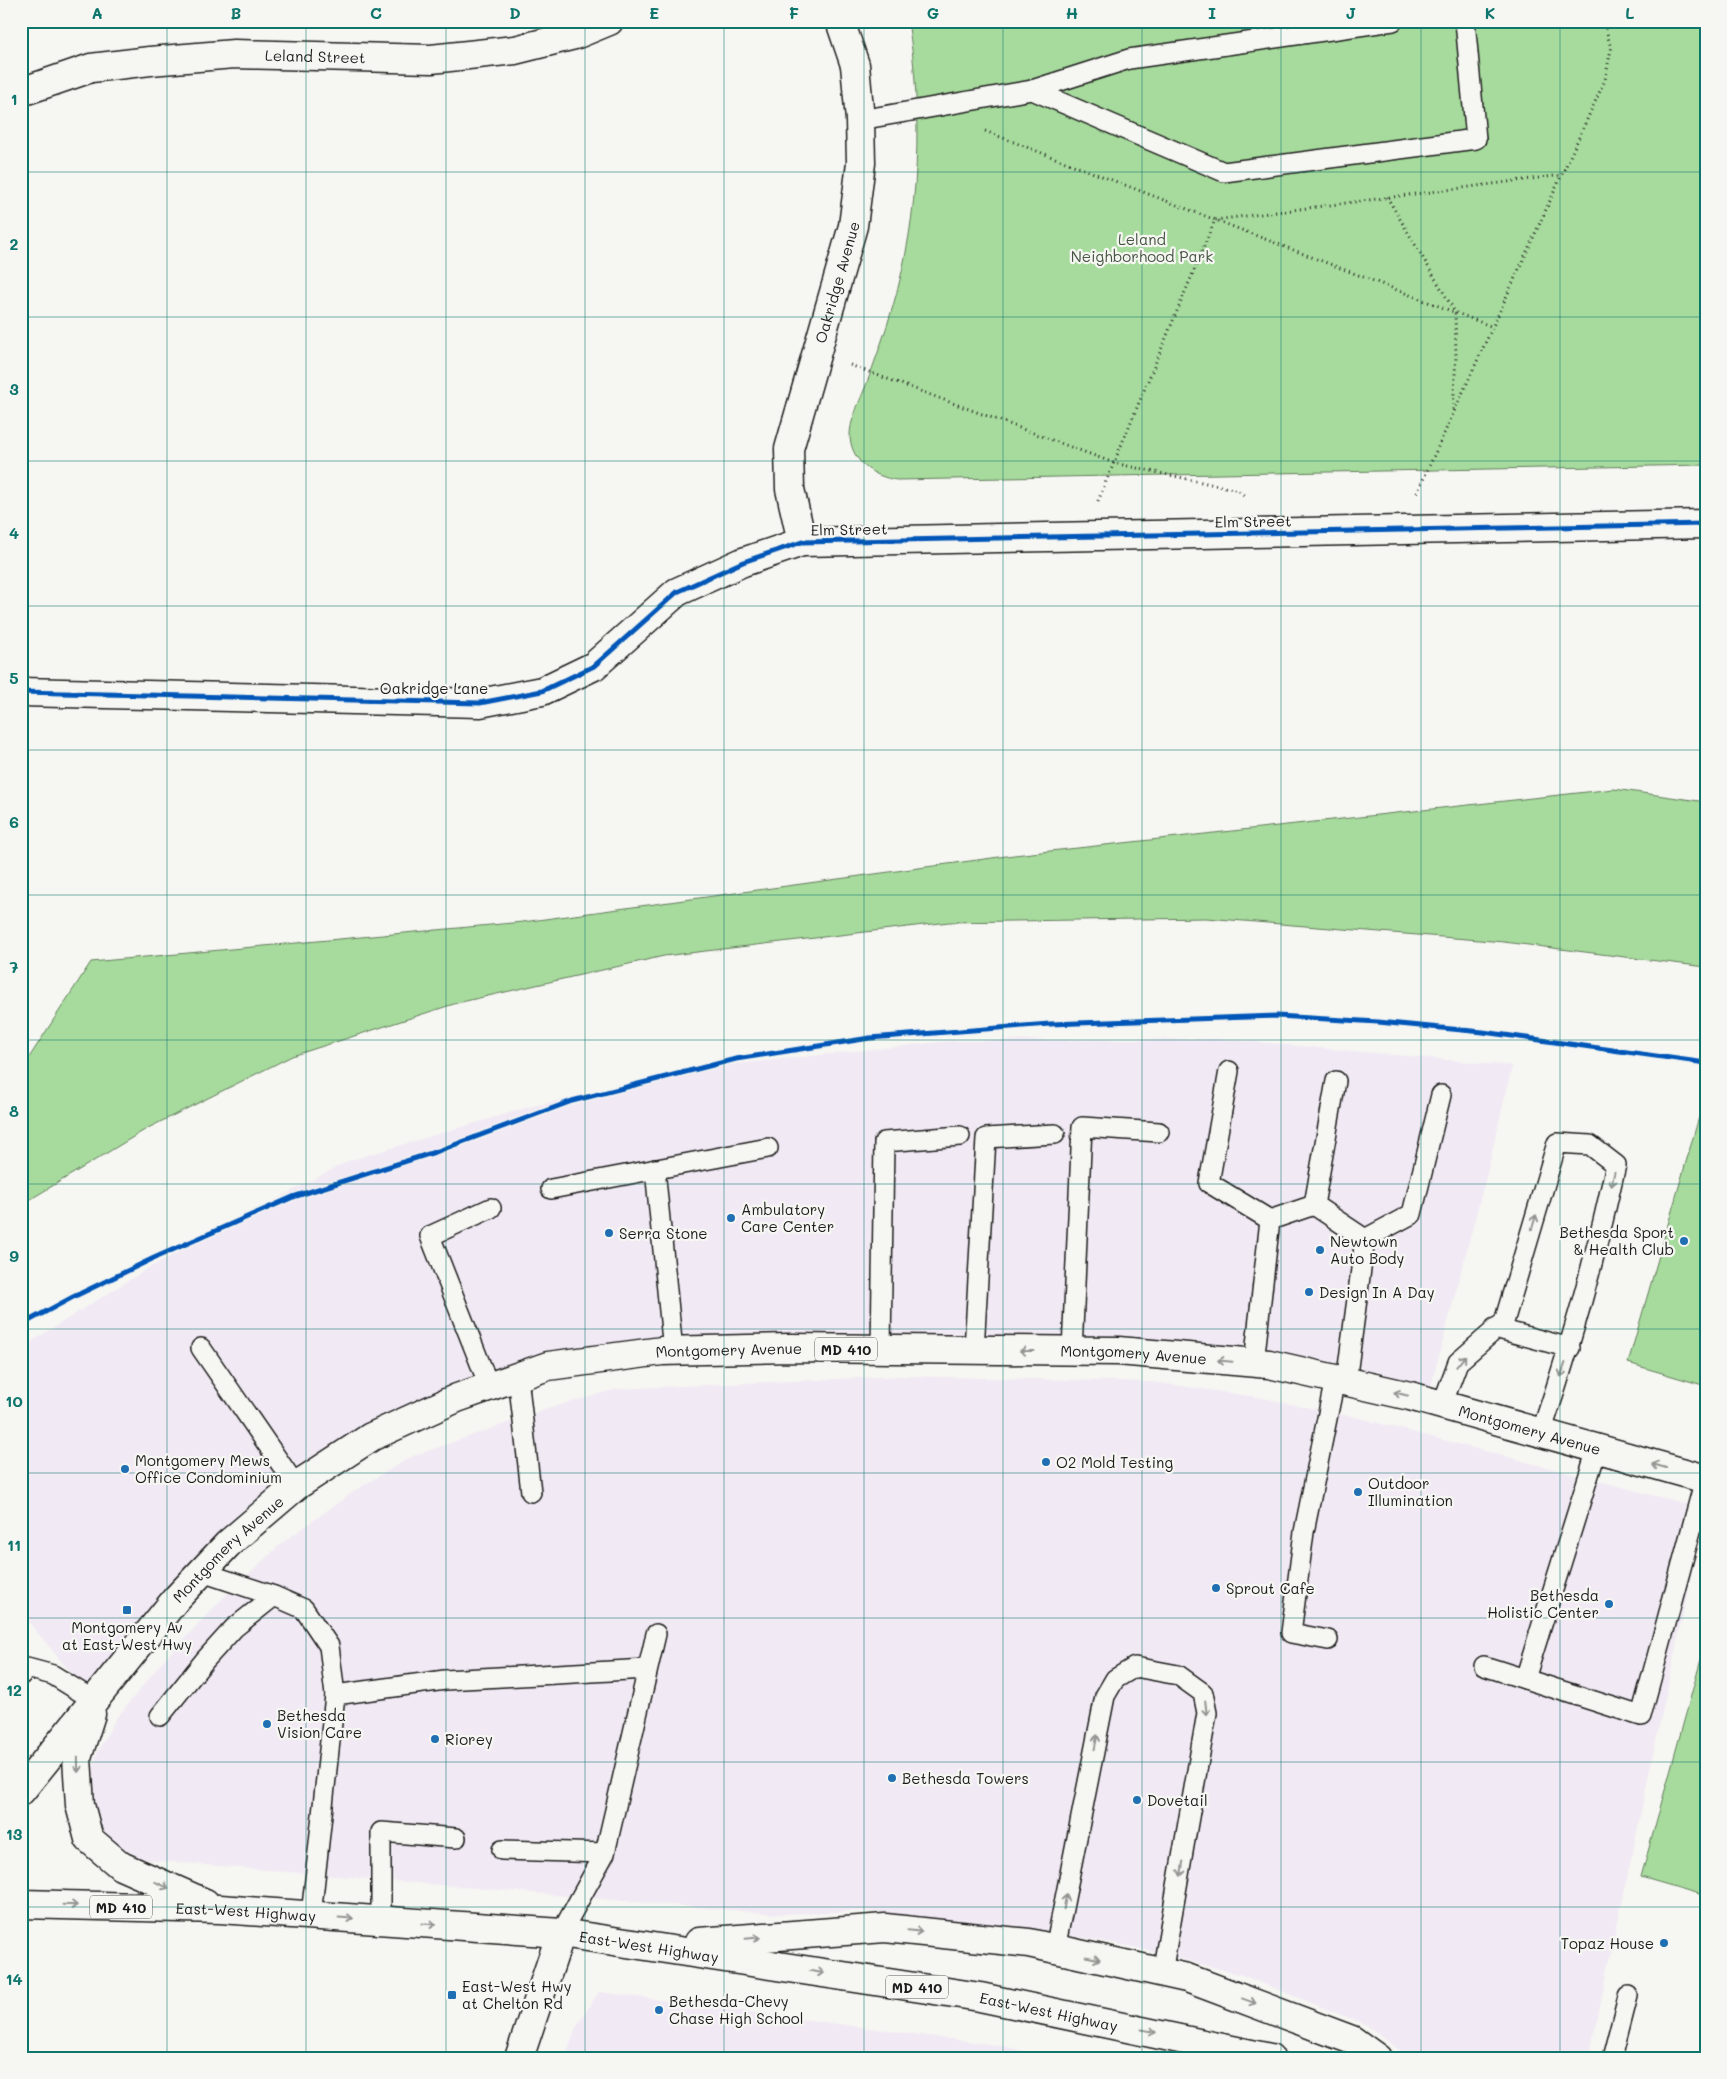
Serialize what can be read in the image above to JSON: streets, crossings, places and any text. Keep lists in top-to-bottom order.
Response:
{
  "streets": {
    "main road": [
      "Leland Street",
      "Oakridge Avenue",
      "Elm Street",
      "Oakridge Lane",
      "MD 410",
      "Montgomery Avenue",
      "East-West Highway"
    ]
  },
  "crossings": [
    ["Oakridge Avenue", "Elm Street"],
    ["Oakridge Avenue", "Oakridge Lane"],
    ["Elm Street", "Oakridge Lane"]
  ],
  "parks": ["Leland Neighborhood Park"],
  "places": {
    "other": [
      "Ambulatory Care Center",
      "Serra Stone",
      "Bethesda Sport & Health Club",
      "Newtown Auto Body",
      "Design In A Day",
      "O2 Mold Testing",
      "Montgomery Mews Office Condominium",
      "Outdoor Illumination",
      "Sprout Cafe",
      "Bethesda Holistic Center",
      "Bethesda Vision Care",
      "Riorey",
      "Bethesda Towers",
      "Dovetail",
      "Topaz House",
      "Bethesda-Chevy Chase High School"
    ],
    "transit": ["Montgomery Av at East-West Hwy", "East-West Hwy at Chelton Rd"]
  },
  "grid": {
    "columns": [
      "A",
      "B",
      "C",
      "D",
      "E",
      "F",
      "G",
      "H",
      "I",
      "J",
      "K",
      "L"
    ],
    "rows": [
      "1",
      "2",
      "3",
      "4",
      "5",
      "6",
      "7",
      "8",
      "9",
      "10",
      "11",
      "12",
      "13",
      "14"
    ]
  }
}
